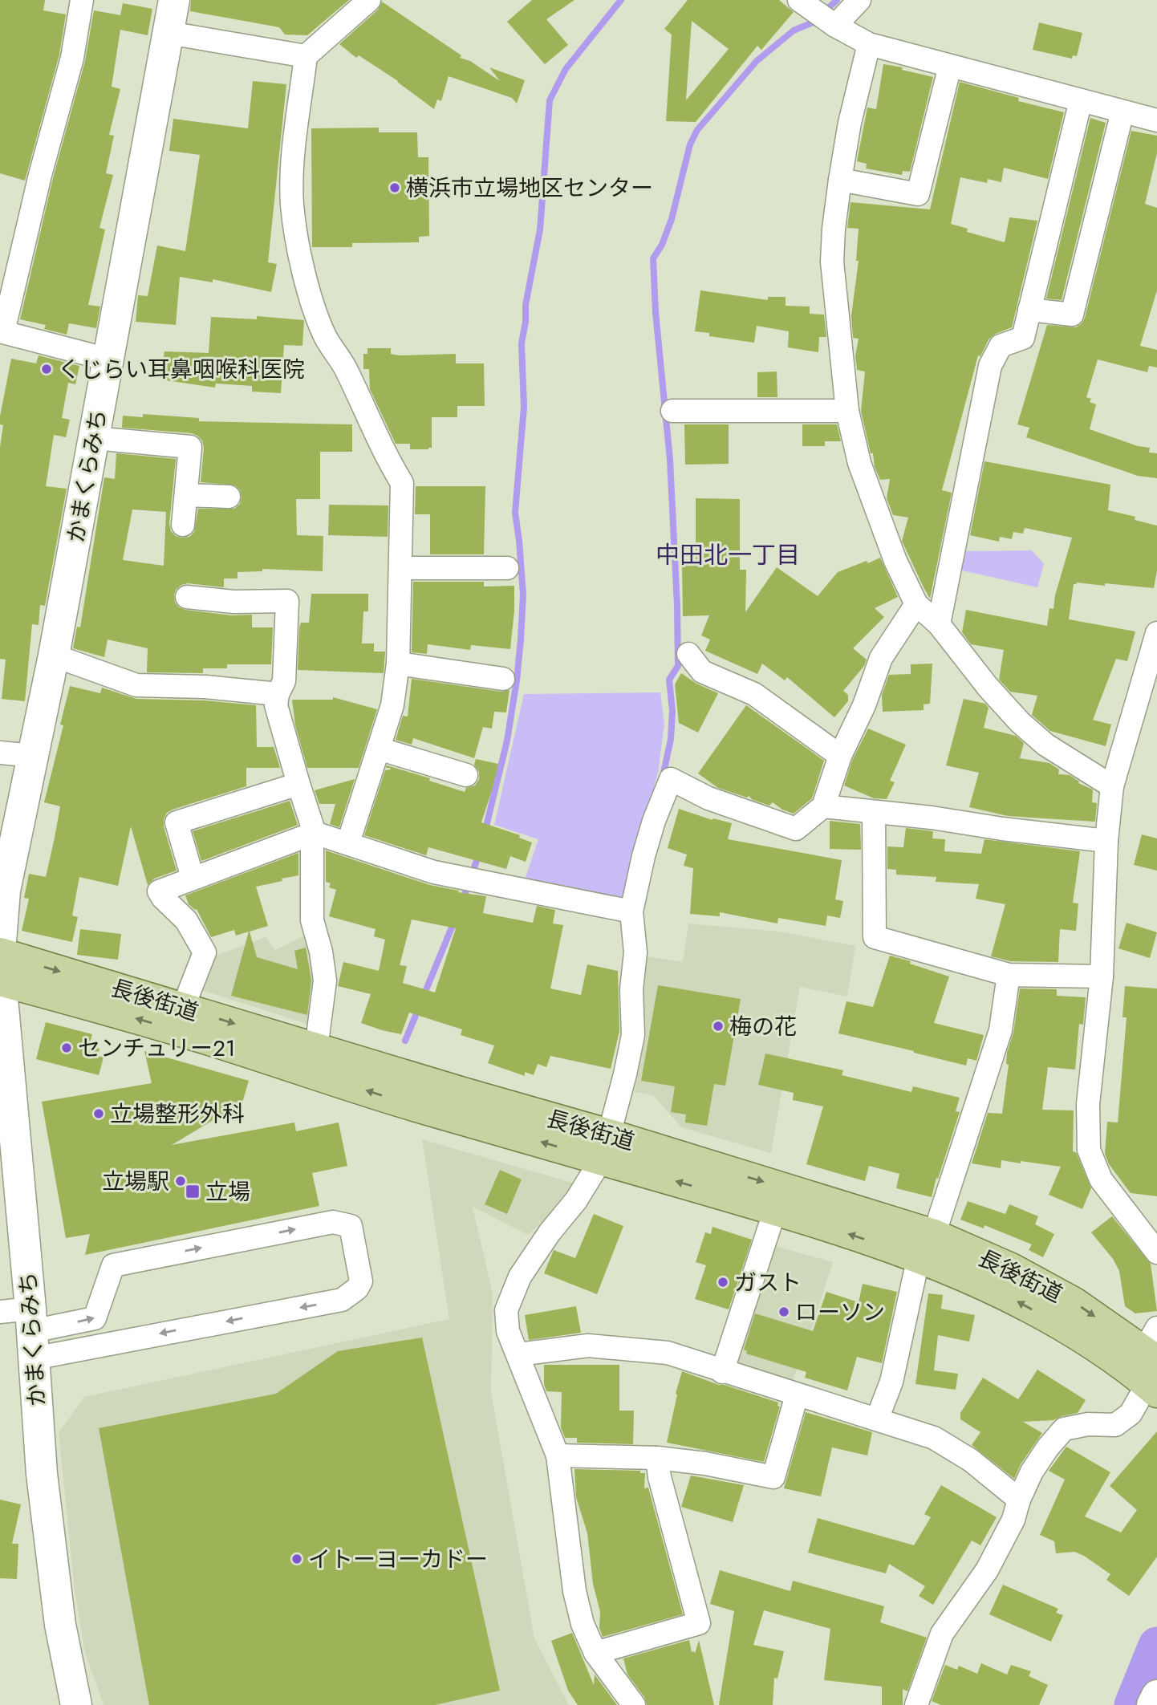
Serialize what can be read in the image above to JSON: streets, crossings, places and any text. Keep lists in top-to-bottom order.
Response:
{
  "streets": {
    "main road": ["かまくらみち", "長後街道"]
  },
  "crossings": [
    ["かまくらみち", "長後街道"]
  ],
  "districts": ["中田北一丁目"],
  "places": {
    "other": [
      "横浜市立場地区センター",
      "くじらい耳鼻咽喉科医院",
      "梅の花",
      "センチュリー21",
      "立場整形外科",
      "立場駅",
      "ガスト",
      "ローソン",
      "イトーヨーカドー"
    ],
    "transit": ["立場"]
  }
}
